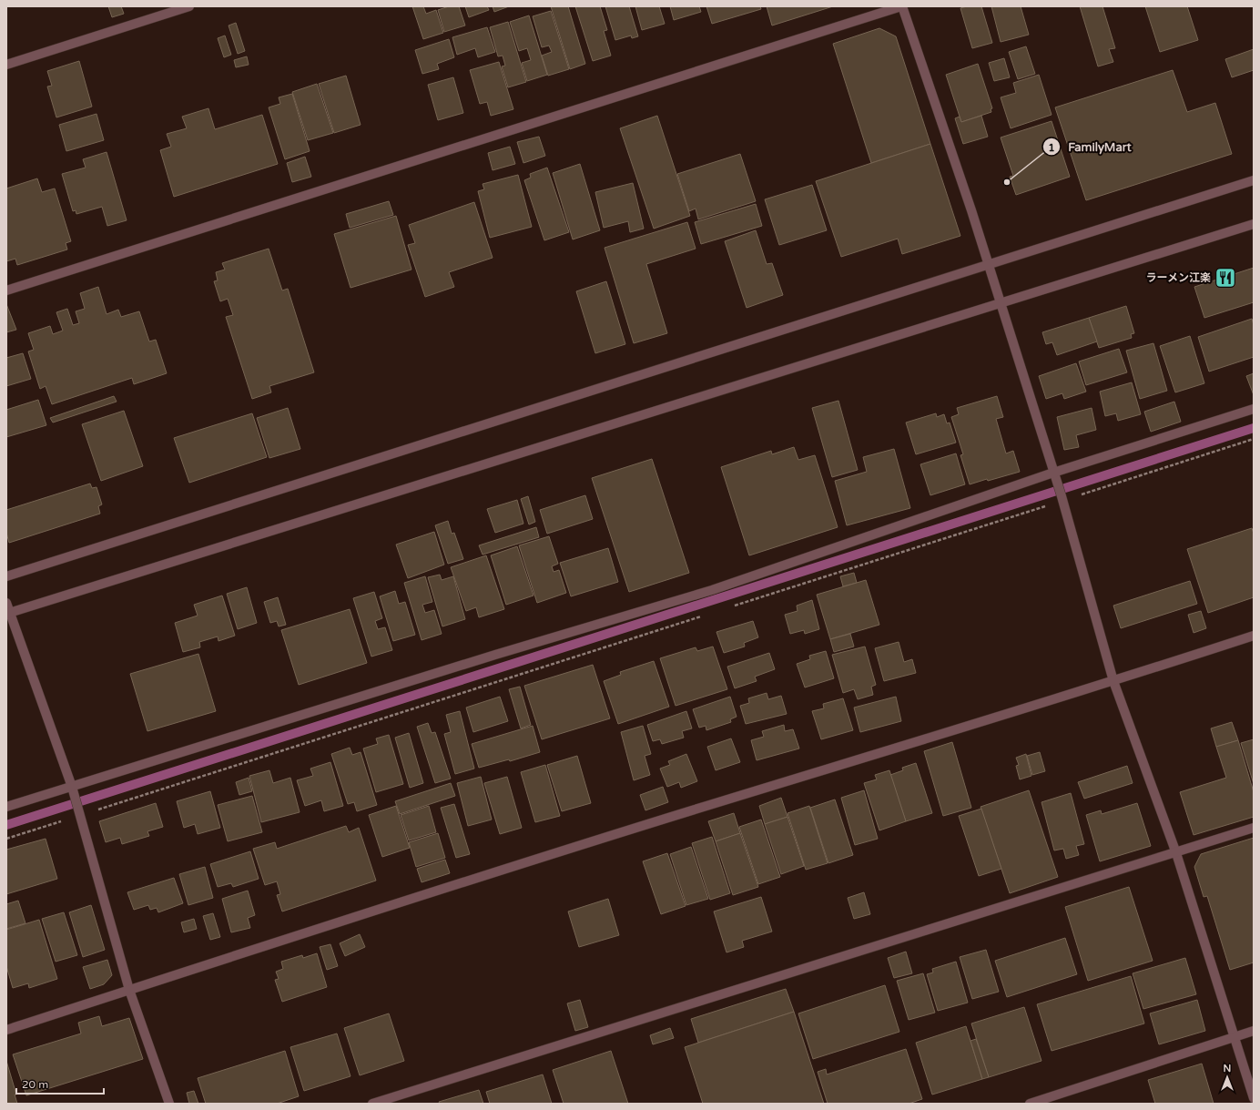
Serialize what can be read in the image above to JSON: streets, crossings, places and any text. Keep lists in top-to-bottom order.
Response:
{
  "places": {
    "other": ["FamilyMart"],
    "restaurant": ["ラーメン江楽"]
  },
  "scale_bar": "20 m",
  "north": "top"
}
